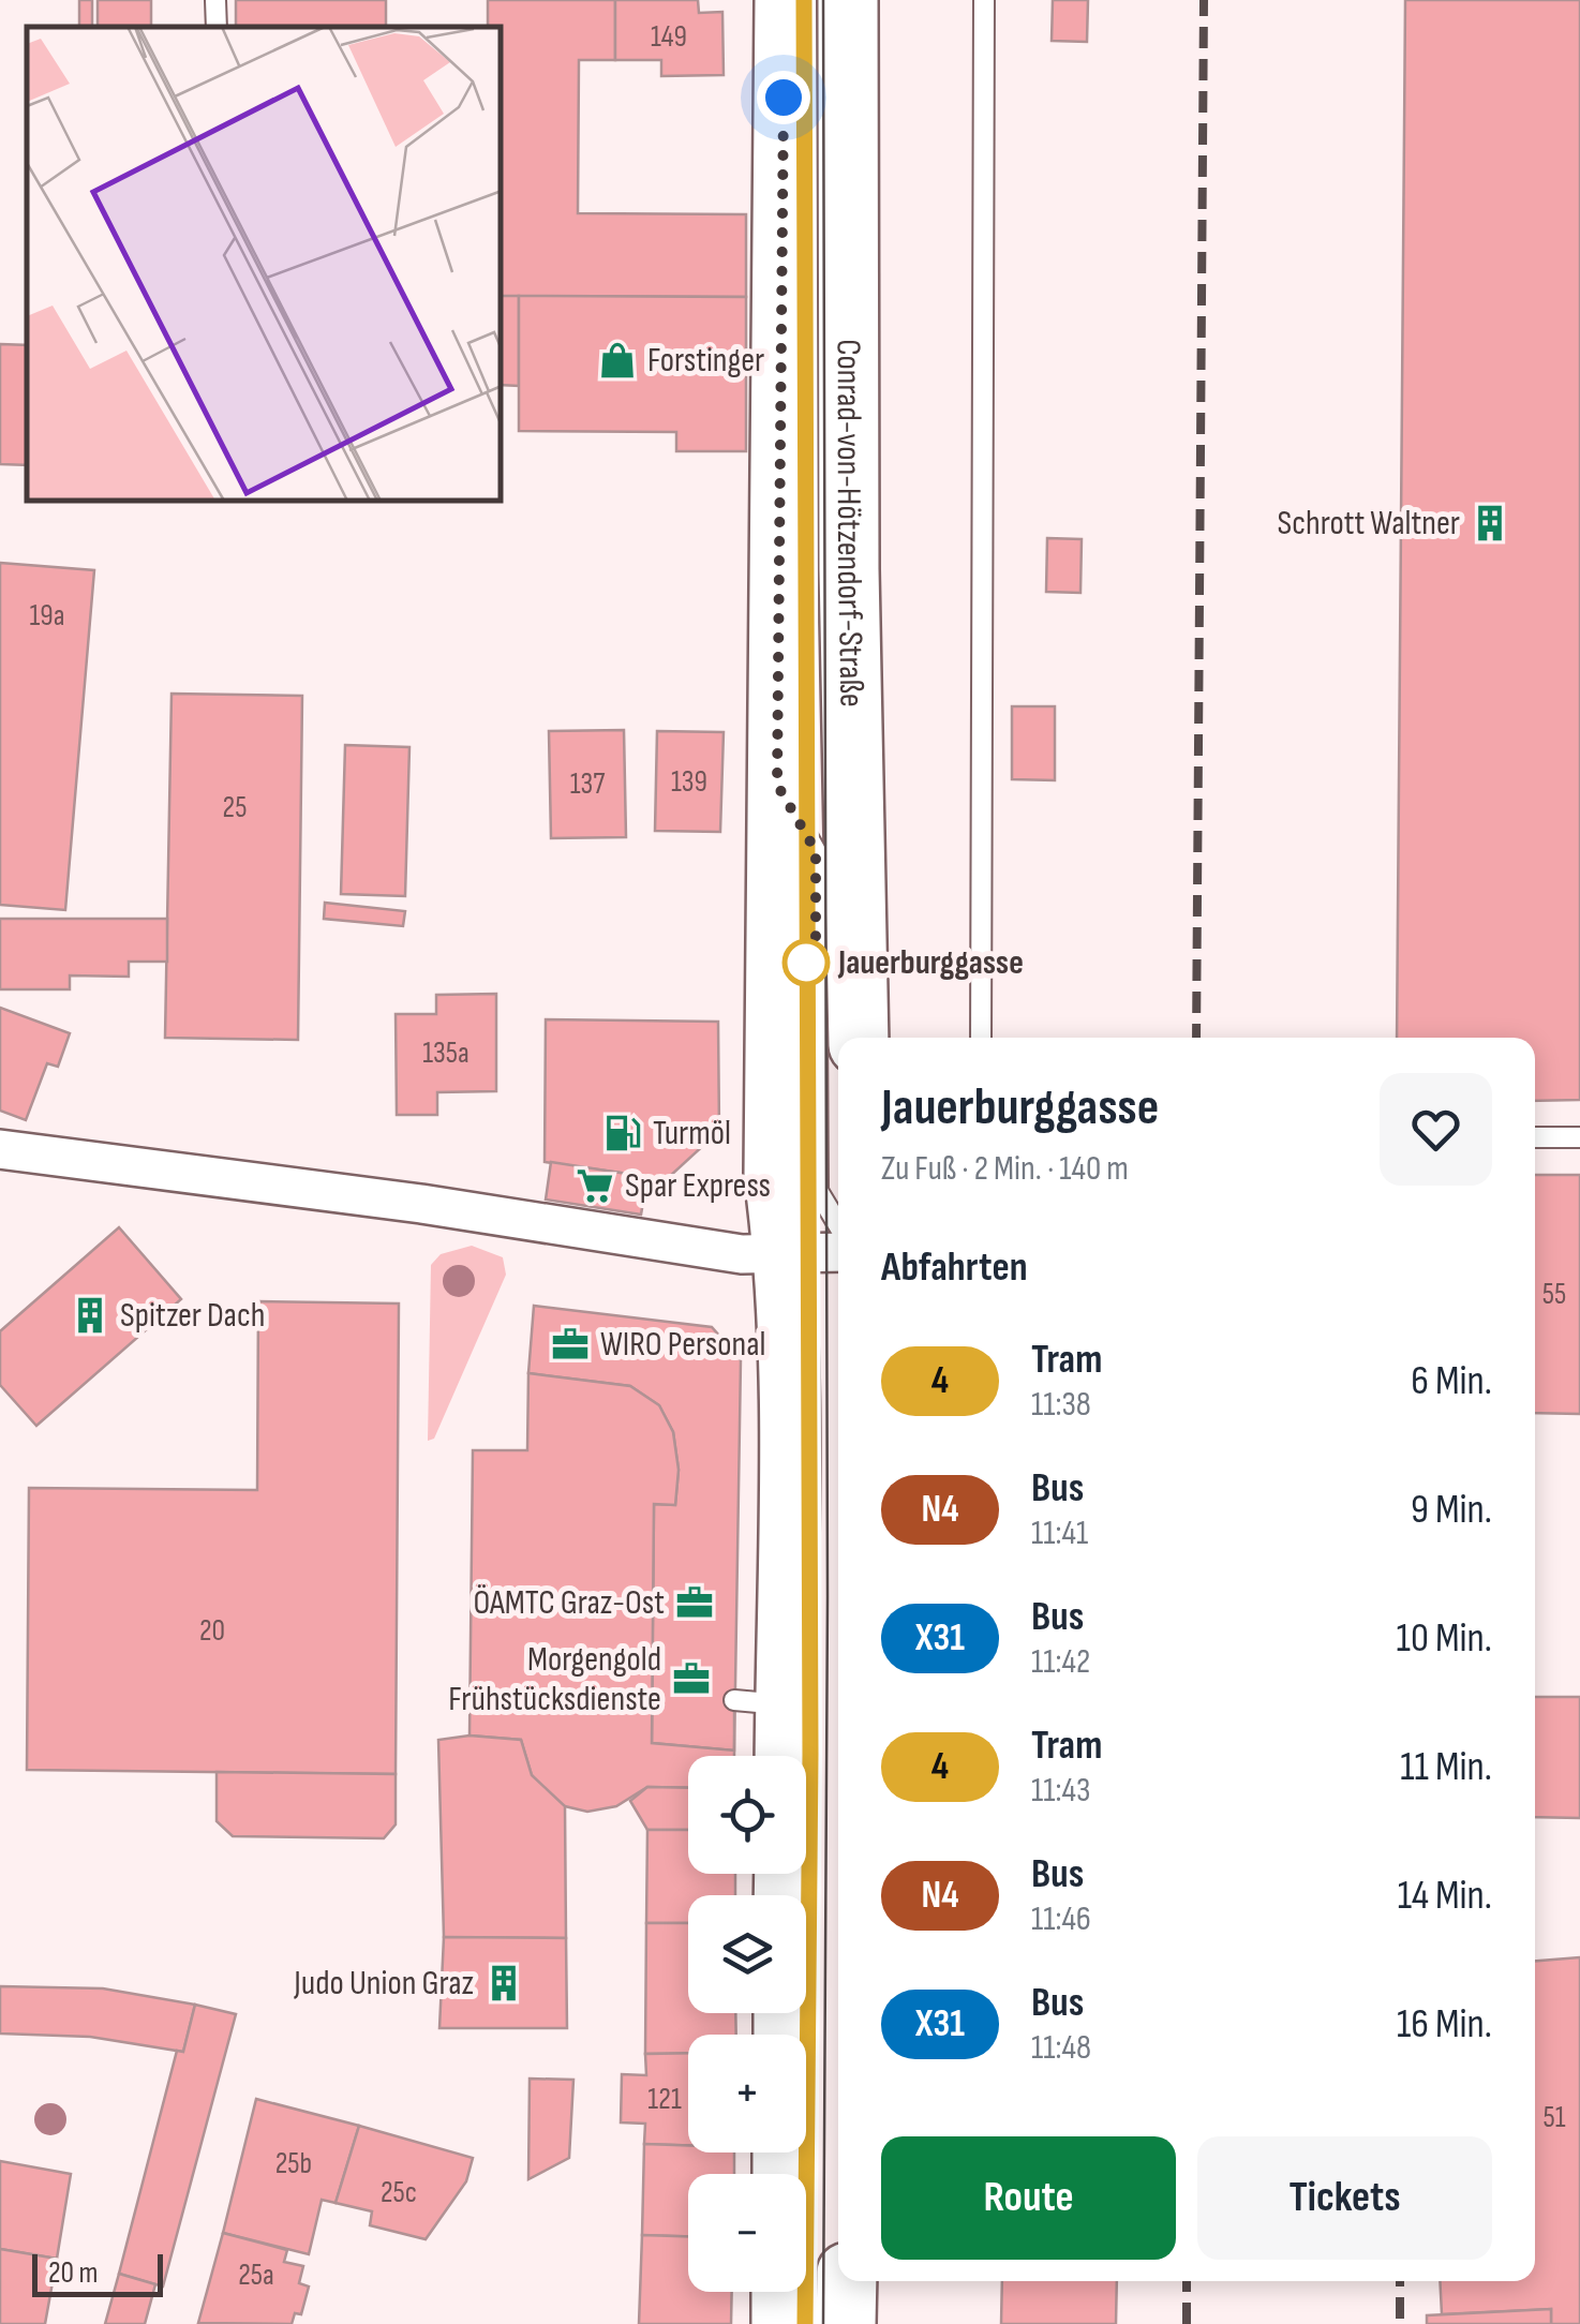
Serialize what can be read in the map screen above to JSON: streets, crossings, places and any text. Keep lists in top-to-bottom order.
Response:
{
  "streets": {
    "main road": ["Conrad-von-Hötzendorf-Straße"]
  },
  "places": {
    "shop": ["Forstinger"],
    "building": ["Schrott Waltner", "Spitzer Dach", "Judo Union Graz"],
    "other": ["Jauerburggasse"],
    "fuel station": ["Turmöl"],
    "supermarket": ["Spar Express"],
    "office": ["WIRO Personal", "ÖAMTC Graz-Ost", "Morgengold Frühstücksdienste"]
  },
  "lines": ["tram line 4"],
  "house_numbers": [
    "149",
    "19a",
    "139",
    "137",
    "25",
    "135a",
    "55",
    "20",
    "121",
    "51",
    "25b",
    "25c",
    "25a"
  ],
  "scale_bar": "20 m",
  "page": {
    "heading": [
      ["Jauerburggasse", "Zu Fuß · 2 Min. · 140 m"],
      "Abfahrten"
    ],
    "list": [
      {
        "mark": "4",
        "name": "Tram",
        "note": "11:38",
        "value": "6 Min."
      },
      {
        "mark": "N4",
        "name": "Bus",
        "note": "11:41",
        "value": "9 Min."
      },
      {
        "mark": "X31",
        "name": "Bus",
        "note": "11:42",
        "value": "10 Min."
      },
      {
        "mark": "4",
        "name": "Tram",
        "note": "11:43",
        "value": "11 Min."
      },
      {
        "mark": "N4",
        "name": "Bus",
        "note": "11:46",
        "value": "14 Min."
      },
      {
        "mark": "X31",
        "name": "Bus",
        "note": "11:48",
        "value": "16 Min."
      }
    ],
    "map_buttons": ["+", "−"],
    "buttons": ["Route", "Tickets"],
    "scale": "20 m"
  }
}
